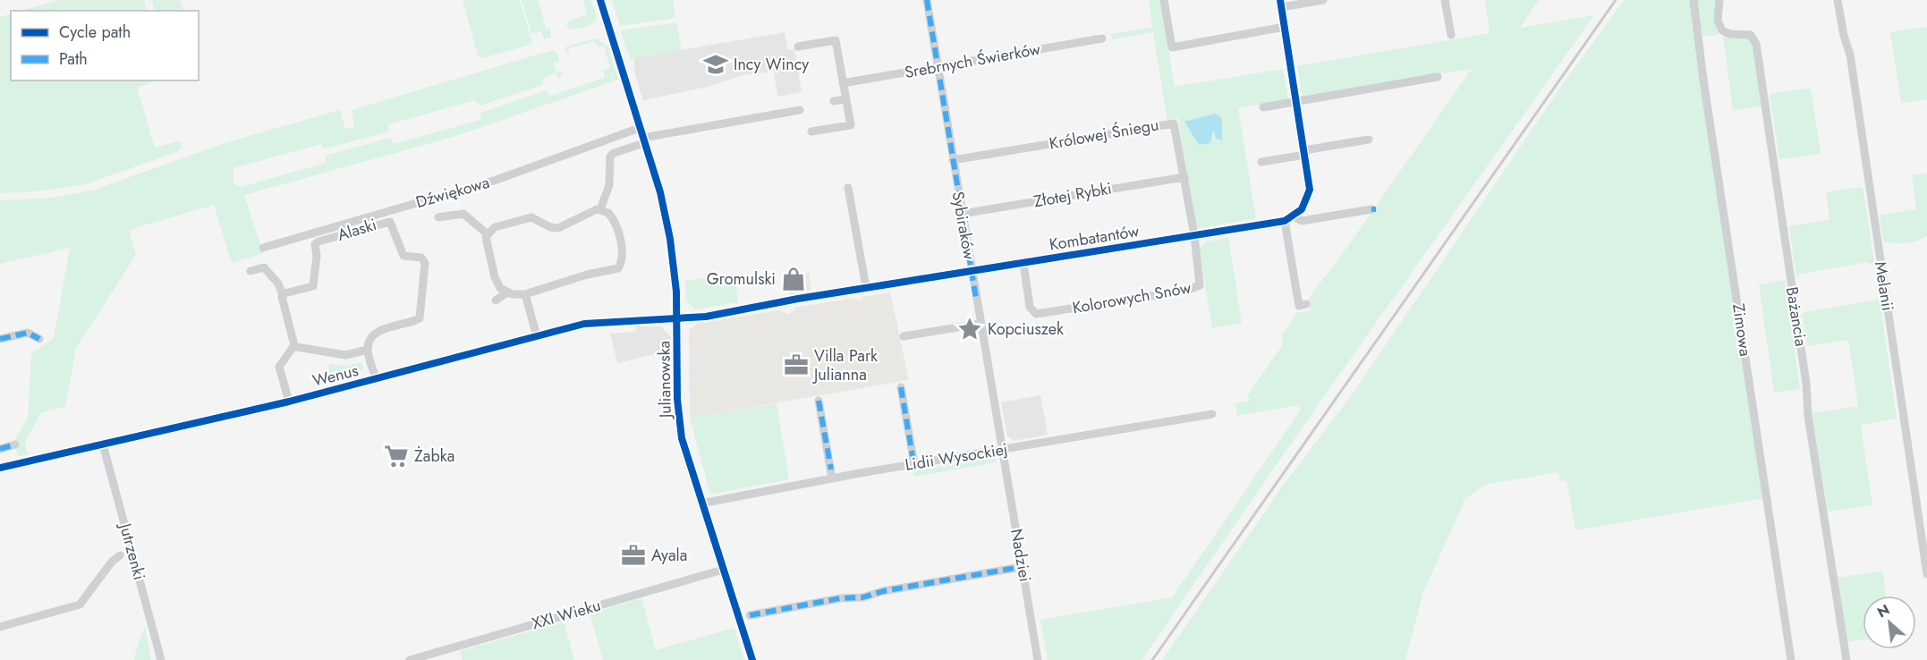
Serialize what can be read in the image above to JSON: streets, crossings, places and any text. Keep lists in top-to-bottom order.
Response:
{
  "streets": {
    "street": [
      "Srebrnych Świerków",
      "Królowej Śniegu",
      "Dźwiękowa",
      "Złotej Rybki",
      "Sybiraków",
      "Alaski",
      "Kombatantów",
      "Melanii",
      "Kolorowych Snów",
      "Bażancia",
      "Zimowa",
      "Wenus",
      "Julianowska",
      "Lidii Wysockiej",
      "Jutrzenki",
      "Nadziei",
      "XXI Wieku"
    ]
  },
  "crossings": [
    ["Srebrnych Świerków", "Sybiraków"],
    ["Królowej Śniegu", "Złotej Rybki"],
    ["Królowej Śniegu", "Sybiraków"],
    ["Królowej Śniegu", "Kombatantów"],
    ["Królowej Śniegu", "Kolorowych Snów"],
    ["Dźwiękowa", "Julianowska"],
    ["Złotej Rybki", "Sybiraków"],
    ["Sybiraków", "Kombatantów"],
    ["Sybiraków", "Lidii Wysockiej"],
    ["Sybiraków", "Nadziei"],
    ["Kombatantów", "Kolorowych Snów"],
    ["Kombatantów", "Wenus"],
    ["Kombatantów", "Julianowska"],
    ["Wenus", "Julianowska"],
    ["Wenus", "Jutrzenki"],
    ["Julianowska", "Lidii Wysockiej"],
    ["Julianowska", "XXI Wieku"],
    ["Lidii Wysockiej", "Nadziei"]
  ],
  "places": {
    "school or university": ["Incy Wincy"],
    "shop": ["Gromulski"],
    "place": ["Kopciuszek"],
    "office": ["Villa Park Julianna", "Ayala"],
    "supermarket": ["Żabka"]
  },
  "legend": ["Cycle path", "Path"],
  "north": "top left"
}
